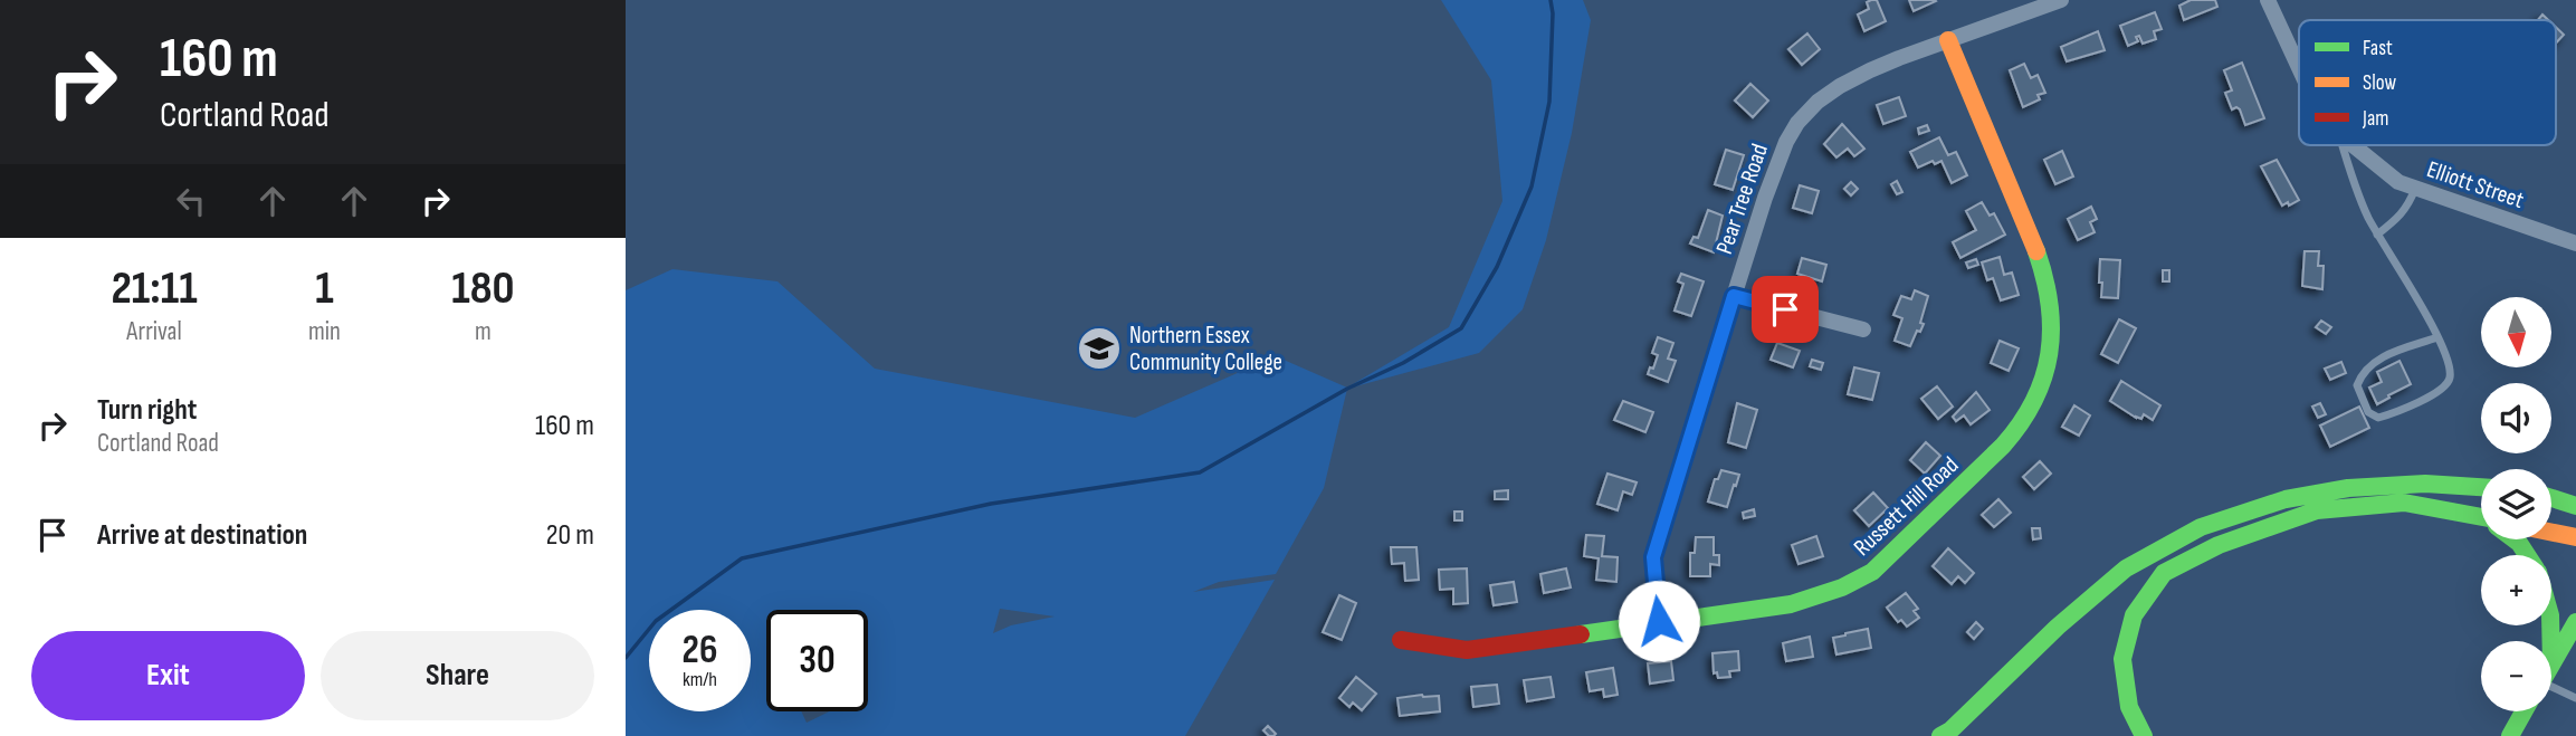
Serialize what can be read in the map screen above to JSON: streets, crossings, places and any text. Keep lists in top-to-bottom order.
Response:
{
  "streets": {
    "main road": ["Russett Hill Road"],
    "street": ["Elliott Street", "Pear Tree Road"]
  },
  "crossings": [
    ["Pear Tree Road", "Russett Hill Road"]
  ],
  "places": {
    "school or university": ["Northern Essex Community College"]
  },
  "legend": ["Fast", "Slow", "Jam"],
  "north": "bottom",
  "page": {
    "turn": ["160 m", "Cortland Road"],
    "eta": [
      "21:11",
      "Arrival",
      "1",
      "min",
      "180",
      "m"
    ],
    "map_buttons": ["+", "−"],
    "list": [
      {
        "name": "Turn right",
        "note": "Cortland Road",
        "value": "160 m"
      },
      {
        "name": "Arrive at destination",
        "value": "20 m"
      }
    ],
    "speed": "26 km/h",
    "limit": "30",
    "buttons": ["Exit", "Share"]
  }
}
